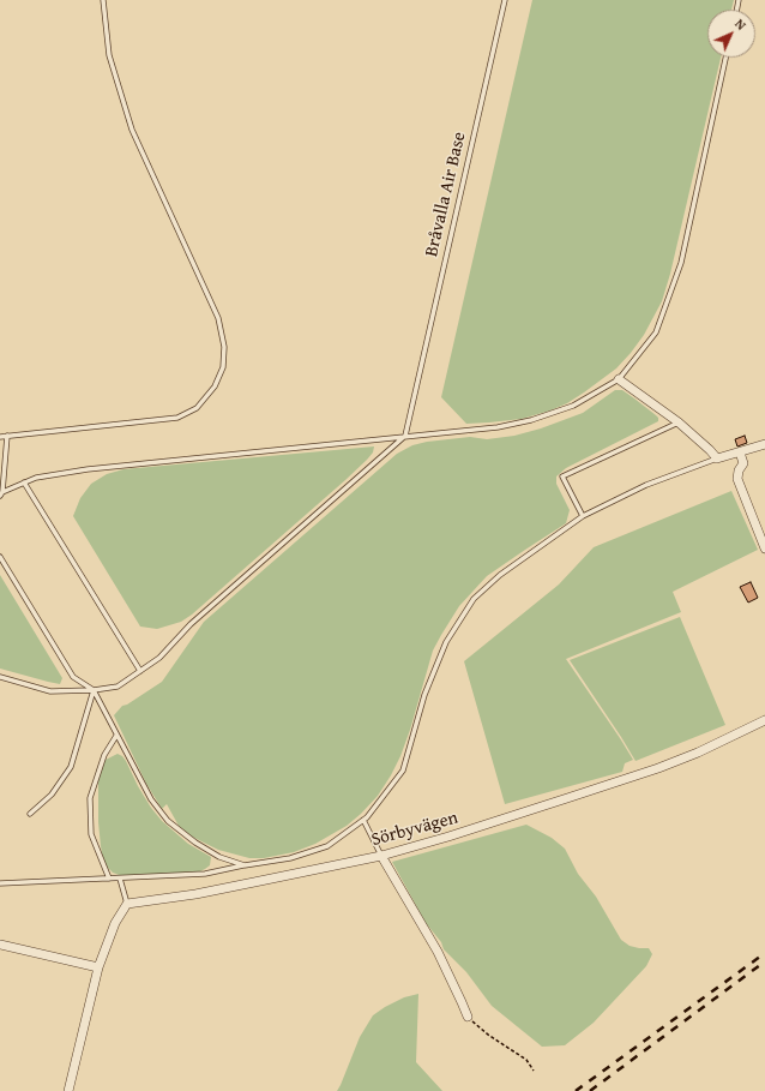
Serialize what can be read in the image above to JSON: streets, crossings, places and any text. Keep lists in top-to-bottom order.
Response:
{
  "streets": {
    "street": ["Sörbyvägen"],
    "lane": ["Bråvalla Air Base"]
  },
  "north": "top right"
}
